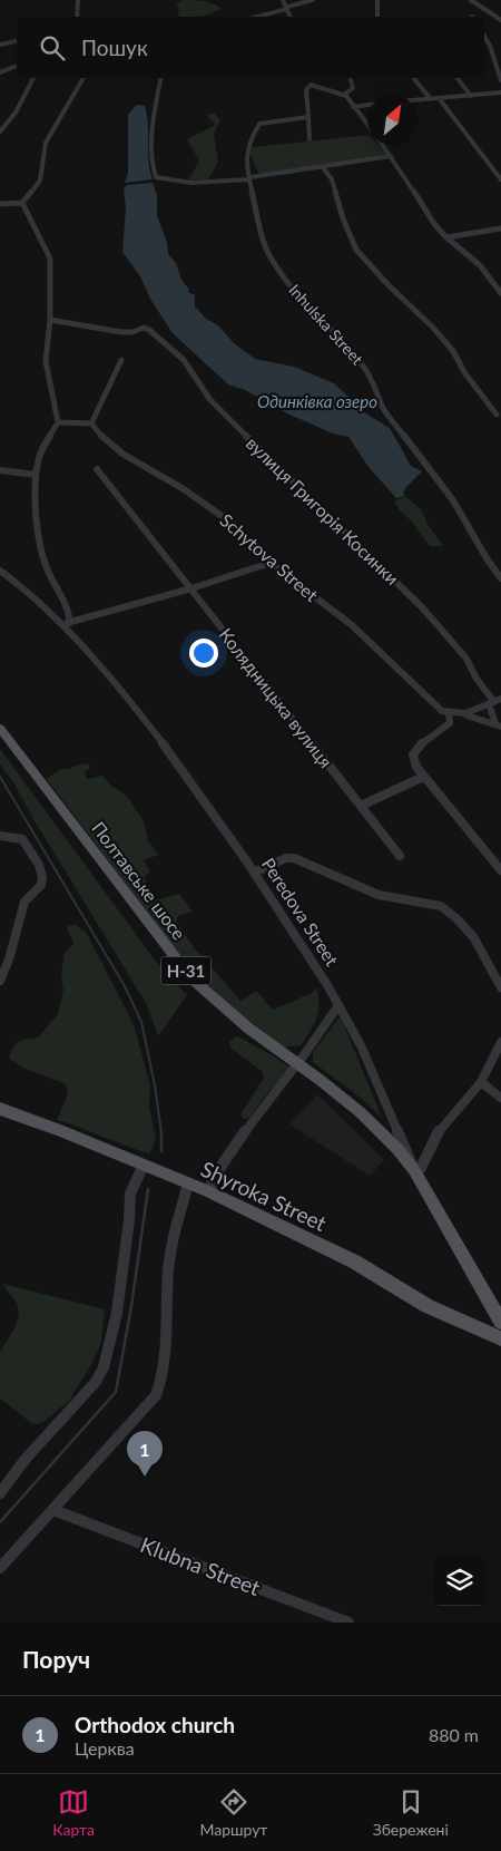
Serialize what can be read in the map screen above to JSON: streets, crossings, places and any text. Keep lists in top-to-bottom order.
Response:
{
  "streets": {
    "main road": [
      "Полтавське шосе",
      "Peredova Street",
      "Н-31",
      "Shyroka Street"
    ],
    "street": [
      "Inhulska Street",
      "вулиця Григорія Косинки",
      "Schytova Street",
      "Колядницька вулиця",
      "Klubna Street"
    ]
  },
  "crossings": [
    ["вулиця Григорія Косинки", "Schytova Street"],
    ["Полтавське шосе", "Peredova Street"]
  ],
  "water": ["Одинківка озеро"],
  "north": "top right",
  "page": {
    "search": "Пошук",
    "pins": "1",
    "heading": "Поруч",
    "list": [
      {
        "mark": "1",
        "name": "Orthodox church",
        "note": "Церква",
        "value": "880 m"
      }
    ],
    "nav": ["Карта", "Маршрут", "Збережені"]
  }
}
